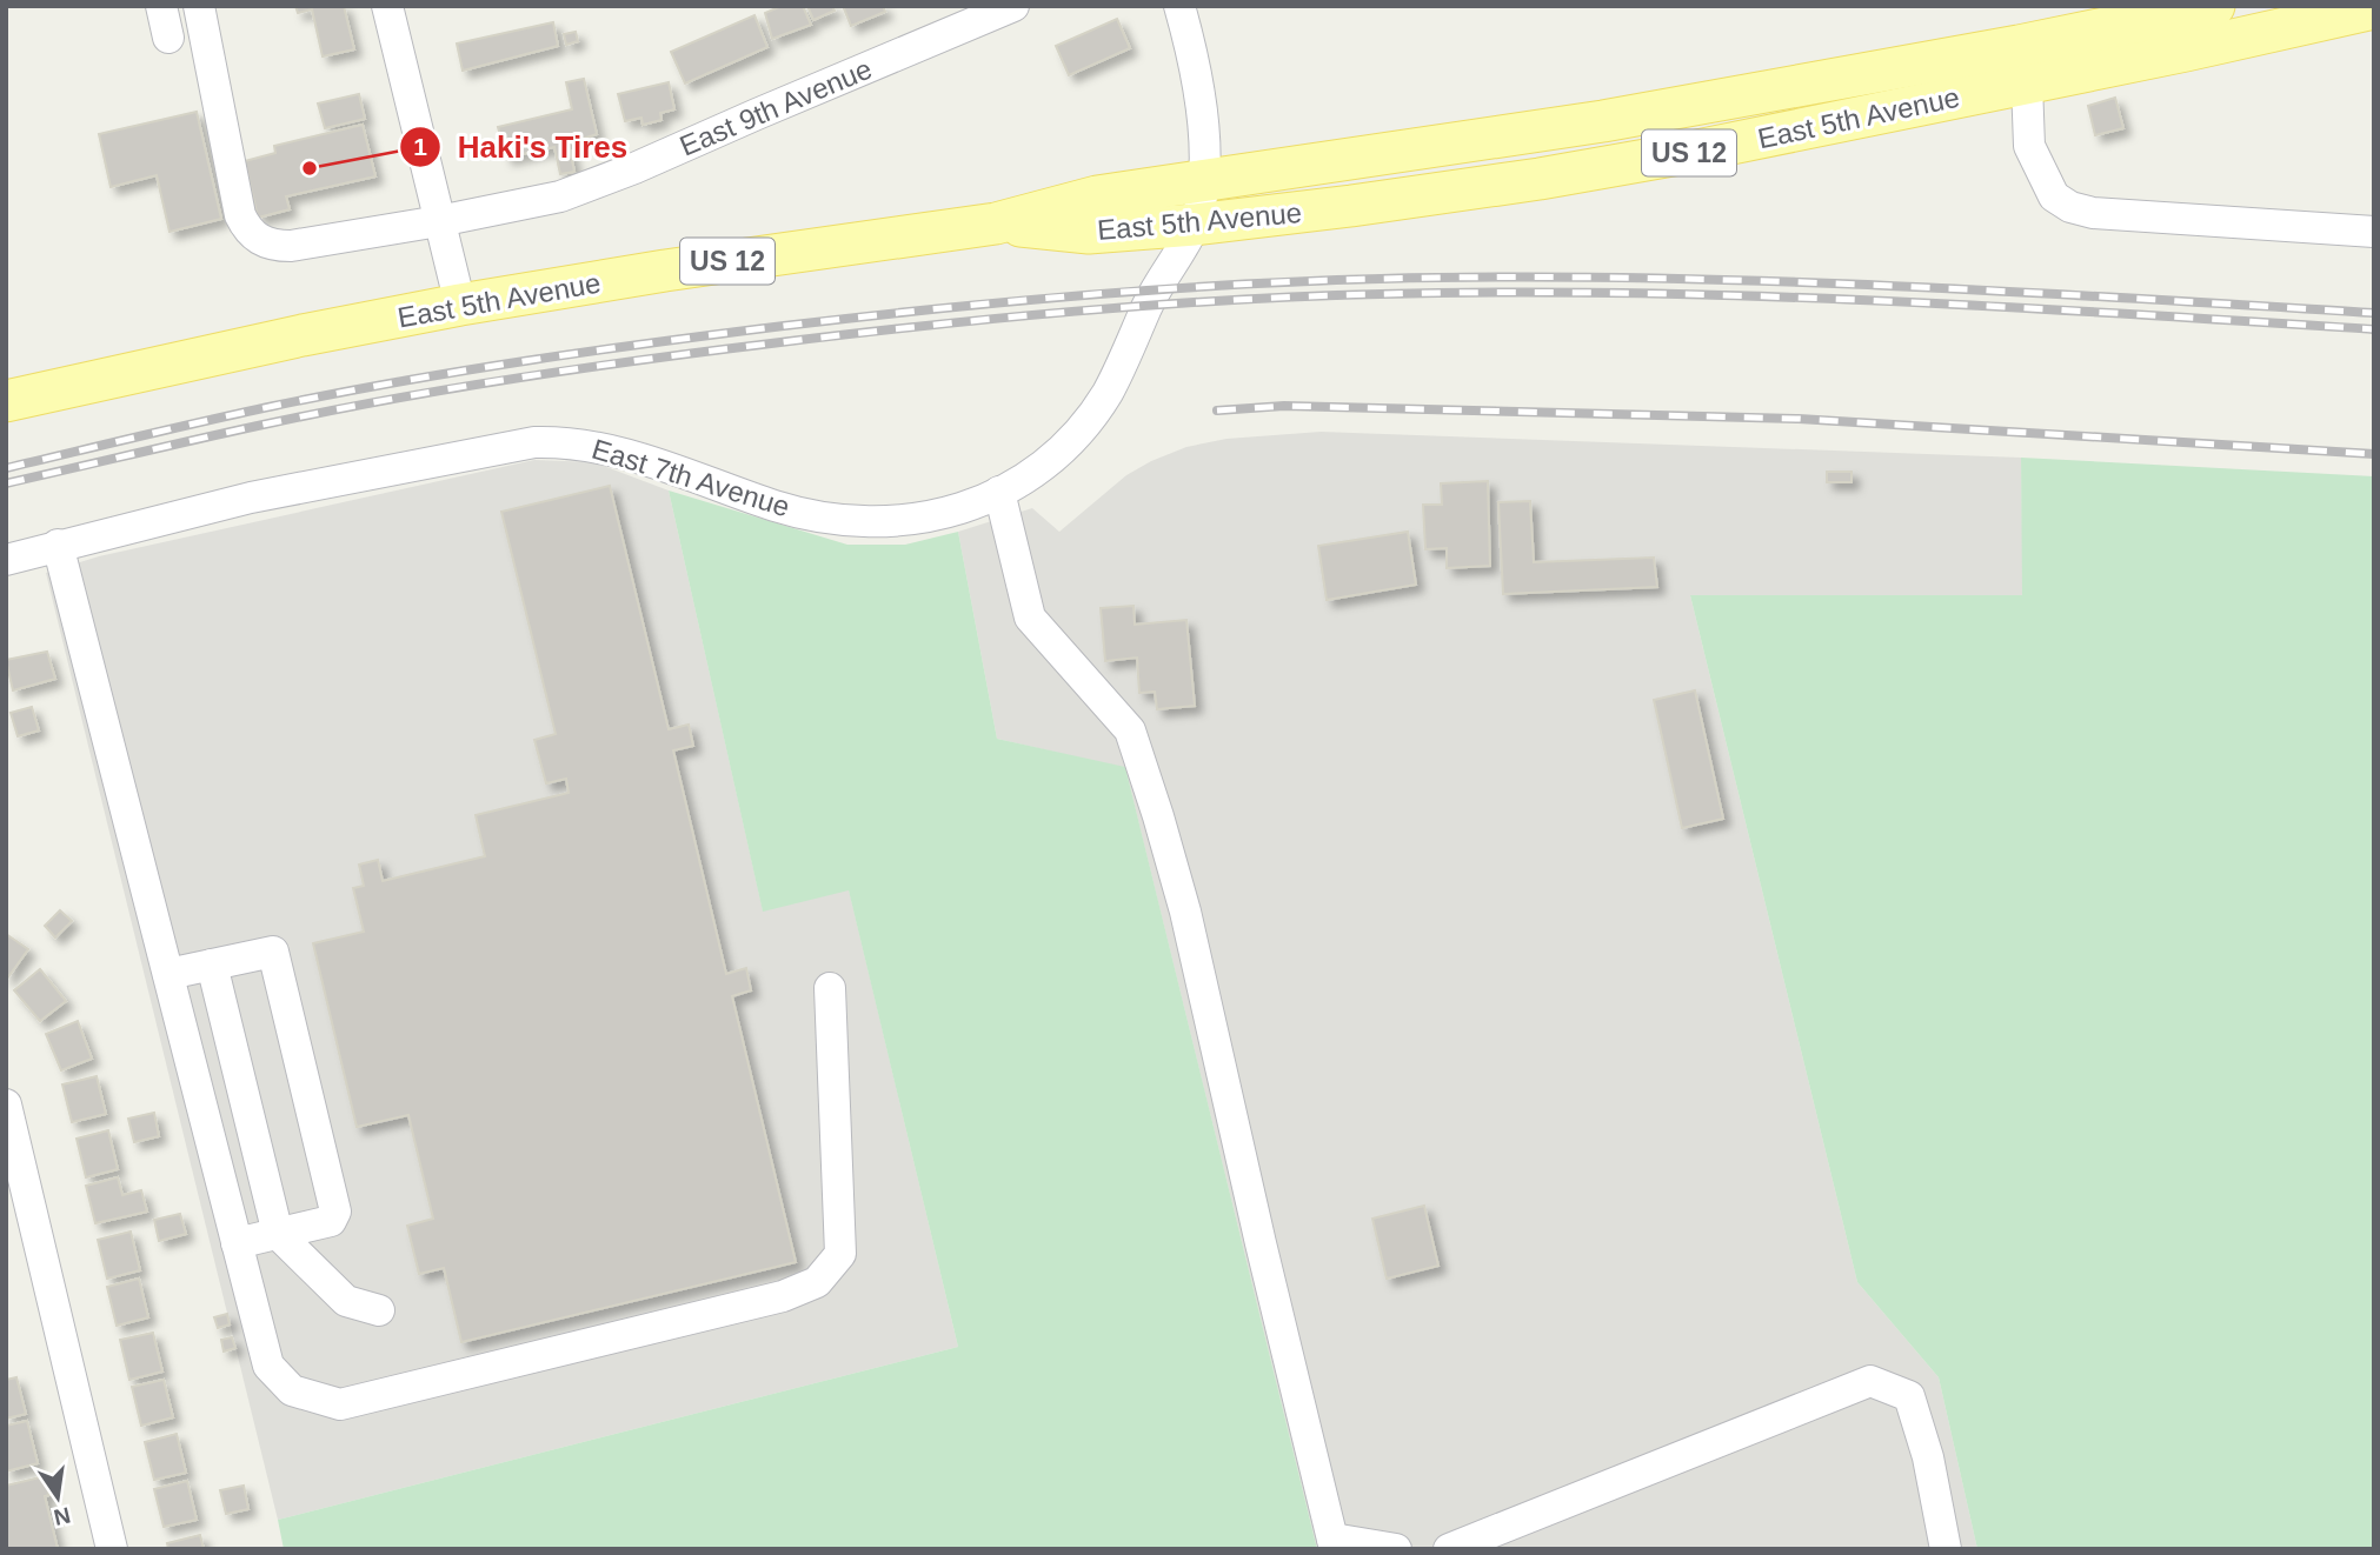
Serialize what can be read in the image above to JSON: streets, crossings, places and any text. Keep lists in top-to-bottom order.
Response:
{
  "streets": {
    "main road": ["East 5th Avenue", "US 12"],
    "street": ["East 9th Avenue", "East 7th Avenue"]
  },
  "crossings": [
    ["East 5th Avenue", "East 7th Avenue"]
  ],
  "places": ["Haki's Tires"],
  "north": "bottom"
}
